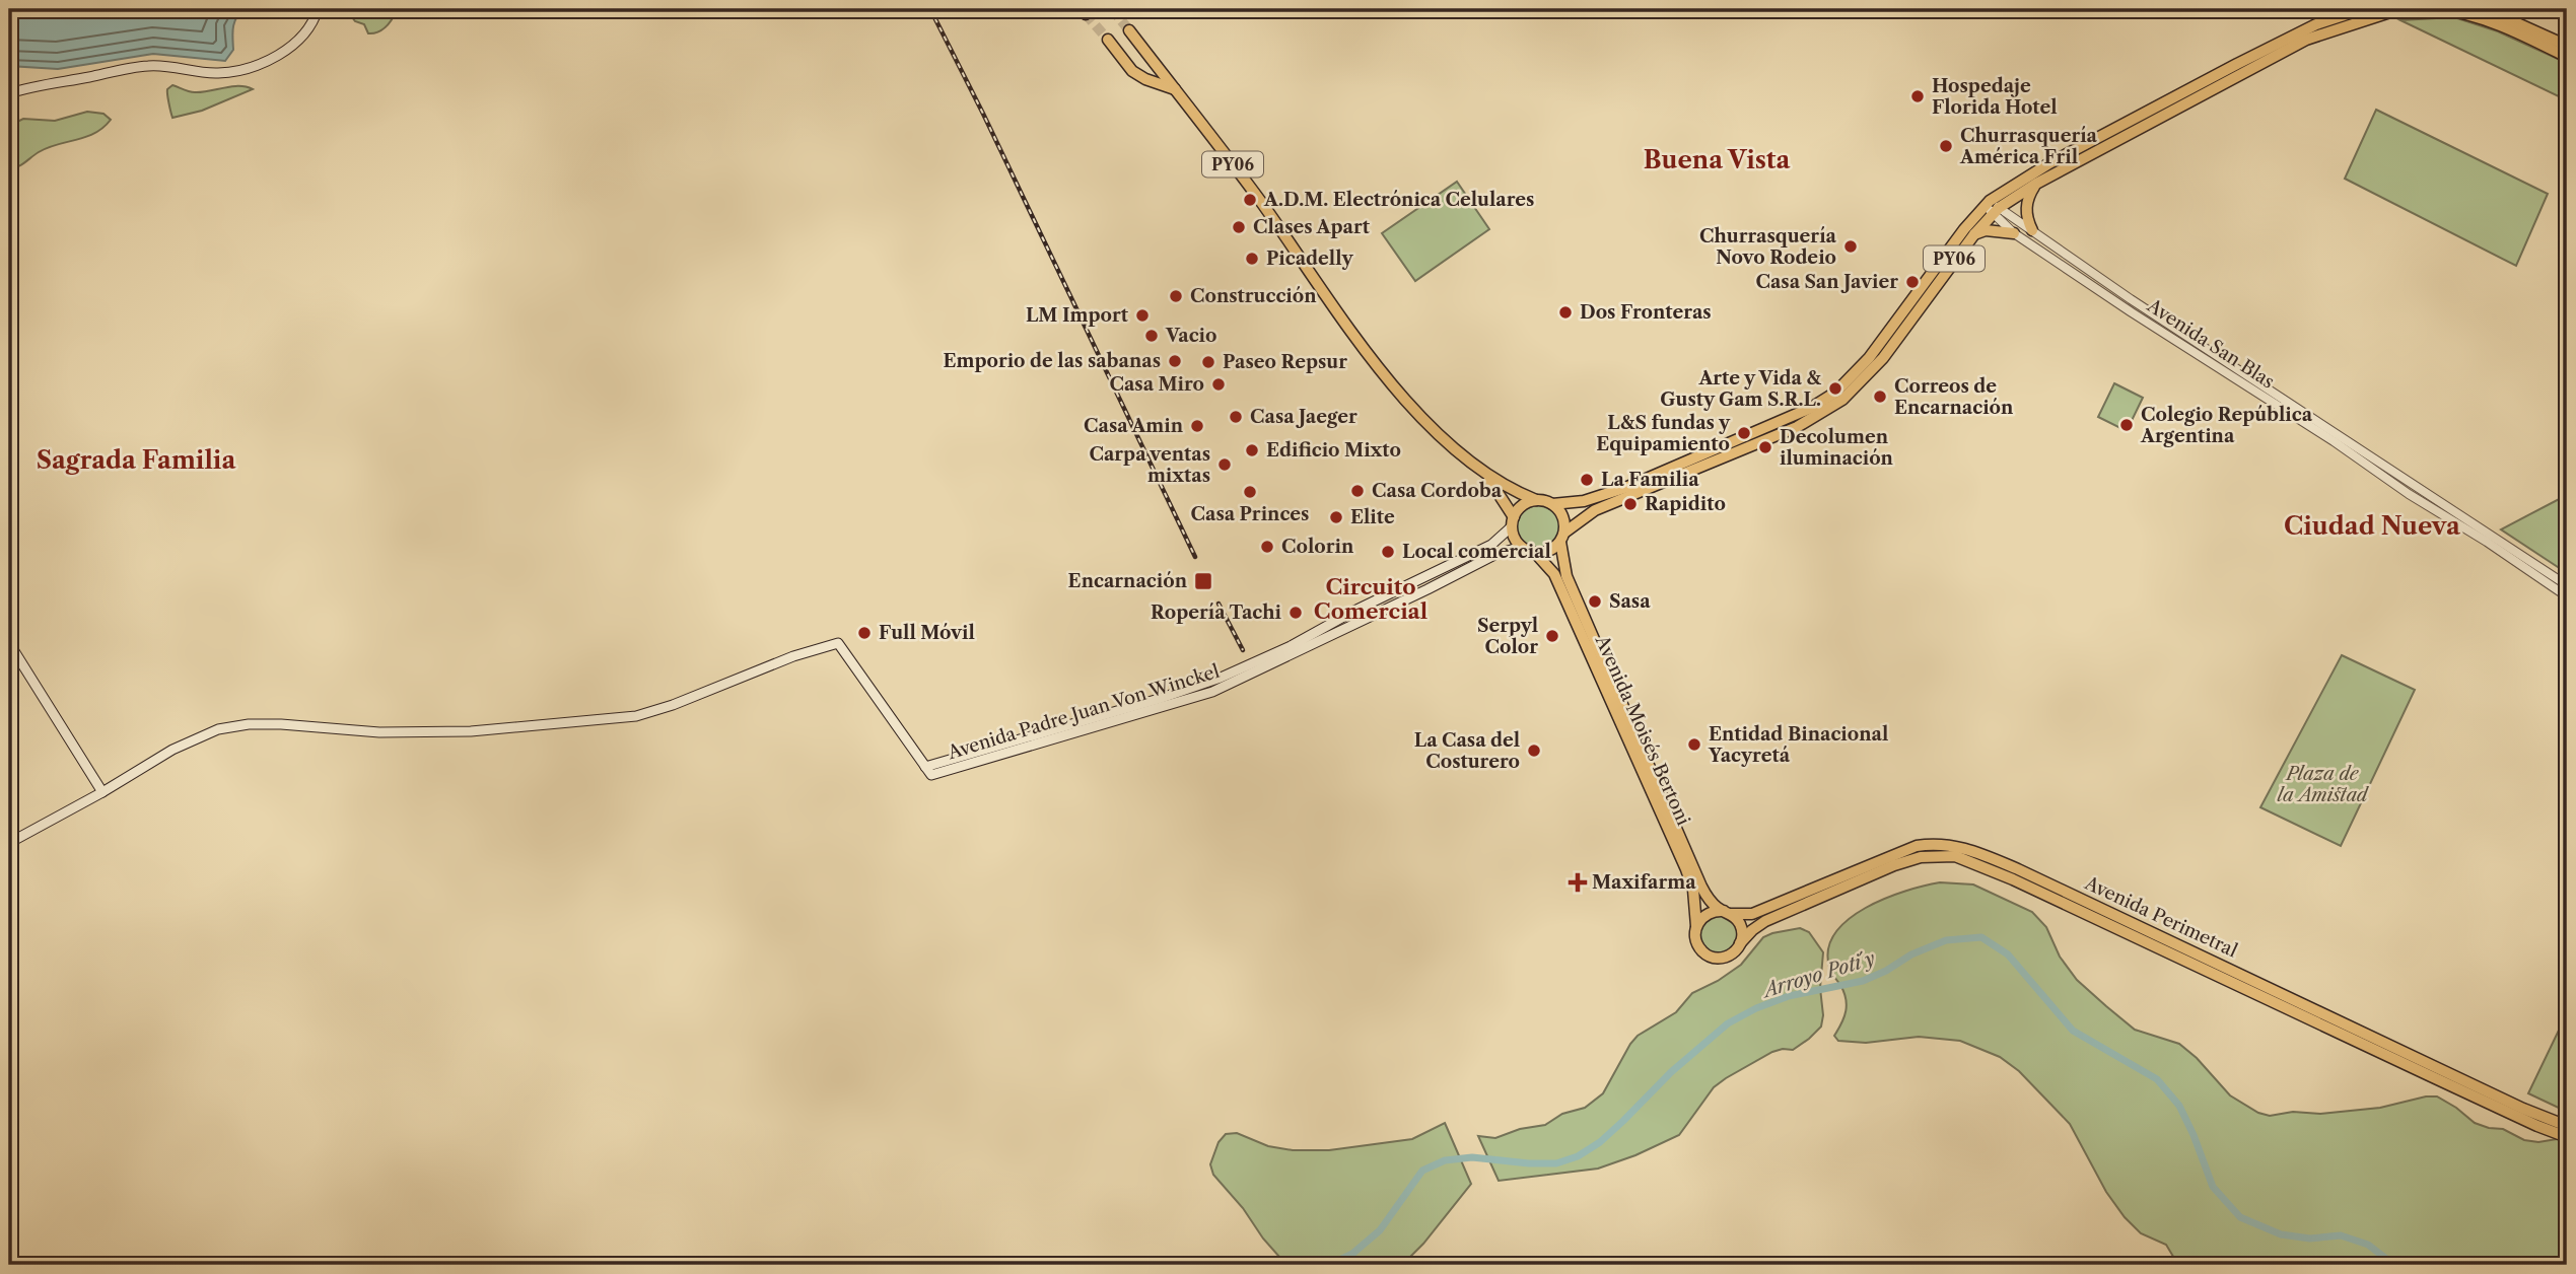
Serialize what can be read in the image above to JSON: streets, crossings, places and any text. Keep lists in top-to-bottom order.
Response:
{
  "streets": {
    "main road": [
      "PY06",
      "Avenida Padre Juan Von Winckel",
      "Avenida Moisés Bertoni",
      "Avenida Perimetral"
    ],
    "street": ["Avenida San Blas"]
  },
  "crossings": [
    ["PY06", "Avenida San Blas"],
    ["PY06", "Avenida Padre Juan Von Winckel"],
    ["PY06", "Avenida Moisés Bertoni"],
    ["Avenida Padre Juan Von Winckel", "Avenida Moisés Bertoni"],
    ["Avenida Moisés Bertoni", "Avenida Perimetral"]
  ],
  "districts": [
    "Buena Vista",
    "Sagrada Familia",
    "Ciudad Nueva",
    "Circuito Comercial"
  ],
  "water": ["Arroyo Poti´y"],
  "parks": ["Plaza de la Amistad"],
  "places": {
    "other": [
      "Hospedaje Florida Hotel",
      "Churrasquería América Fril",
      "A.D.M. Electrónica Celulares",
      "Clases Apart",
      "Churrasquería Novo Rodeio",
      "Picadelly",
      "Casa San Javier",
      "Construcción",
      "Dos Fronteras",
      "LM Import",
      "Vacio",
      "Emporio de las sabanas",
      "Paseo Repsur",
      "Casa Miro",
      "Arte y Vida & Gusty Gam S.R.L.",
      "Correos de Encarnación",
      "Casa Jaeger",
      "Colegio República Argentina",
      "Casa Amin",
      "L&S fundas y Equipamiento",
      "Decolumen iluminación",
      "Edificio Mixto",
      "Carpa ventas mixtas",
      "La Familia",
      "Casa Cordoba",
      "Casa Princes",
      "Rapidito",
      "Elite",
      "Colorin",
      "Local comercial",
      "Sasa",
      "Ropería Tachi",
      "Full Móvil",
      "Serpyl Color",
      "Entidad Binacional Yacyretá",
      "La Casa del Costurero"
    ],
    "transit": ["Encarnación"],
    "health": ["Maxifarma"]
  }
}
